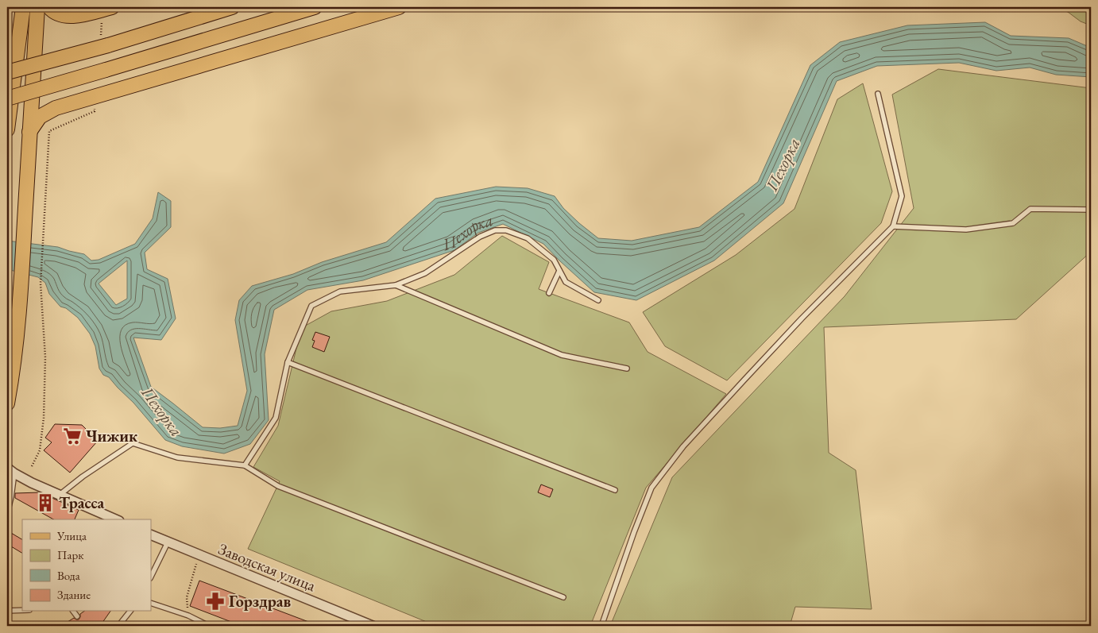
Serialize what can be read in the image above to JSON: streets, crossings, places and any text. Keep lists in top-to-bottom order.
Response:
{
  "streets": {
    "street": ["Заводская улица"]
  },
  "water": ["Пехорка"],
  "places": {
    "supermarket": ["Чижик"],
    "building": ["Трасса"],
    "pharmacy": ["Горздрав"]
  },
  "legend": [
    "Улица",
    "Парк",
    "Вода",
    "Здание"
  ]
}
